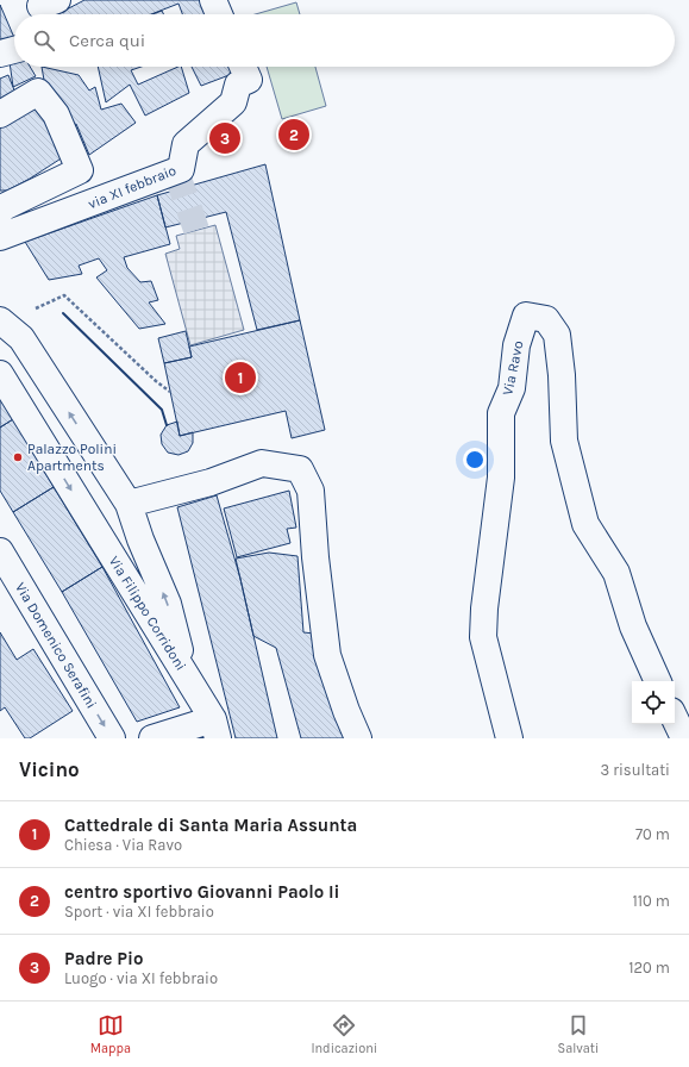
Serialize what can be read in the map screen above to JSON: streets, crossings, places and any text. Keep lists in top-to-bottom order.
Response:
{
  "streets": {
    "street": [
      "via XI febbraio",
      "Via Ravo",
      "Via Filippo Corridoni",
      "Via Domenico Serafini"
    ]
  },
  "one_way": ["Via Domenico Serafini"],
  "places": ["Palazzo Polini Apartments"],
  "page": {
    "search": "Cerca qui",
    "pins": ["2", "3", "1"],
    "heading": ["Vicino", "3 risultati"],
    "list": [
      {
        "mark": "1",
        "name": "Cattedrale di Santa Maria Assunta",
        "note": "Chiesa · Via Ravo",
        "value": "70 m"
      },
      {
        "mark": "2",
        "name": "centro sportivo Giovanni Paolo Ii",
        "note": "Sport · via XI febbraio",
        "value": "110 m"
      },
      {
        "mark": "3",
        "name": "Padre Pio",
        "note": "Luogo · via XI febbraio",
        "value": "120 m"
      }
    ],
    "nav": ["Mappa", "Indicazioni", "Salvati"]
  }
}
